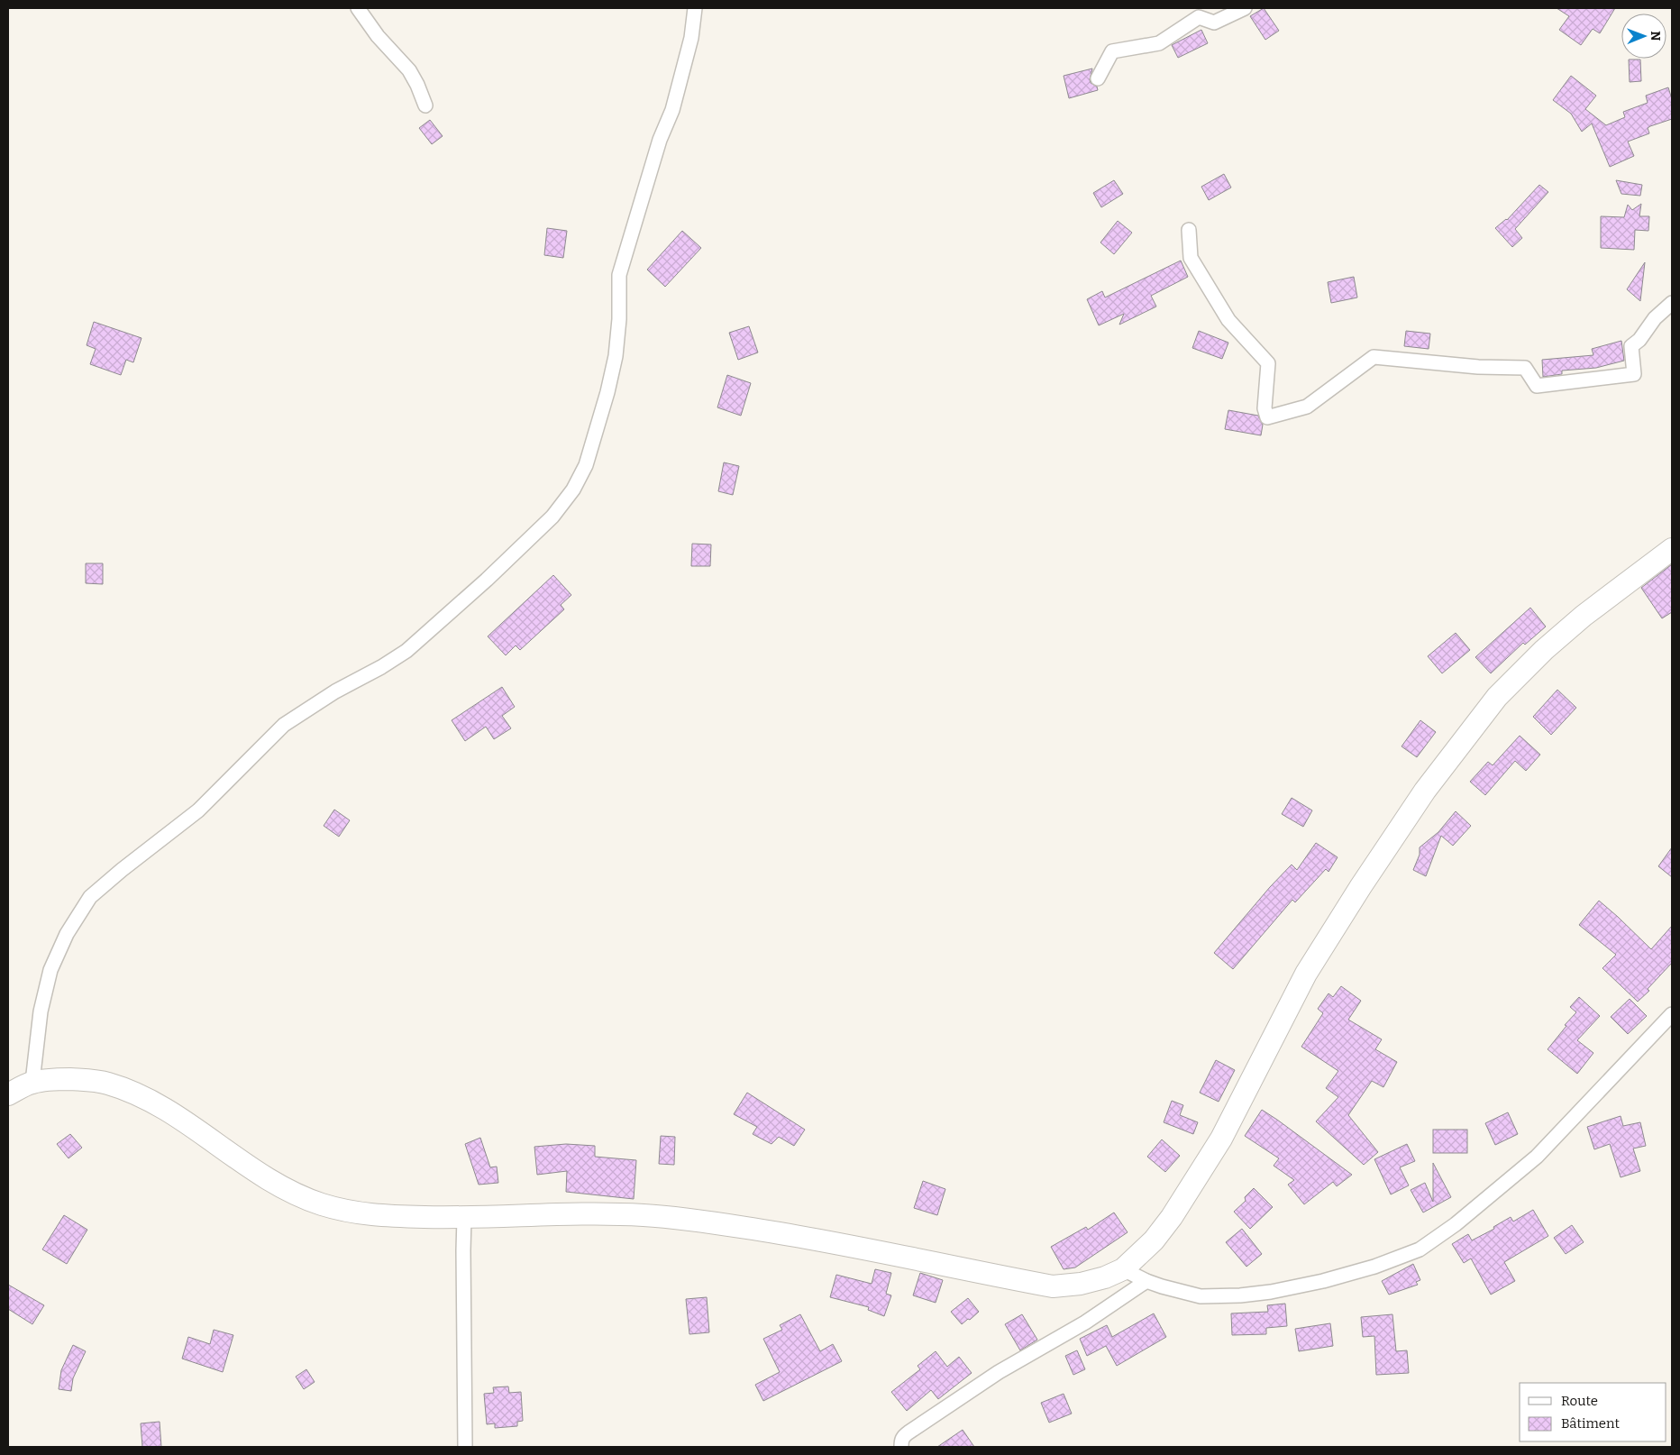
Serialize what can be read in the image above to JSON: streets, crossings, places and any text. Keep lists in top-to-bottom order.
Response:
{
  "legend": ["Route", "Bâtiment"],
  "north": "right"
}
